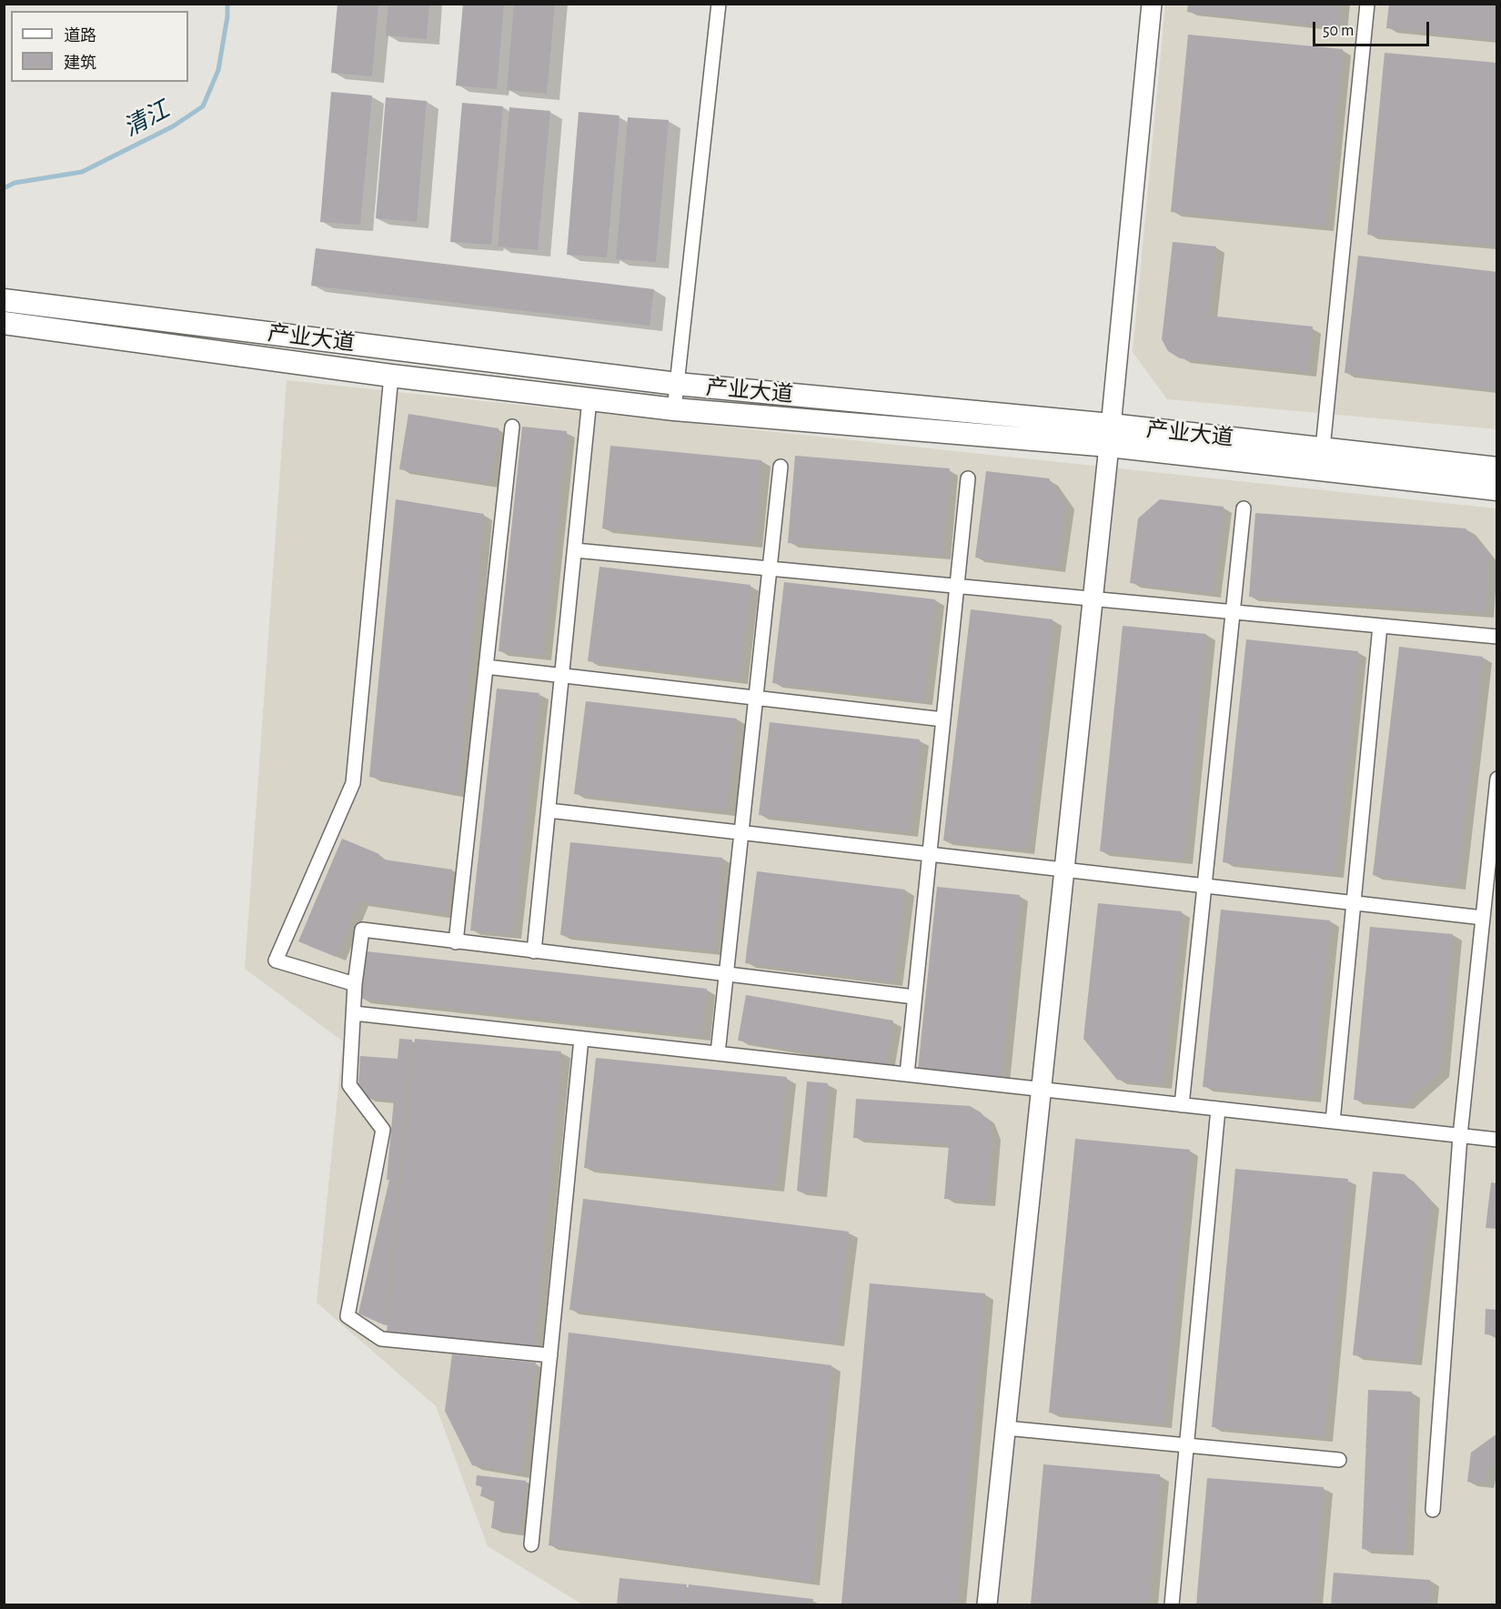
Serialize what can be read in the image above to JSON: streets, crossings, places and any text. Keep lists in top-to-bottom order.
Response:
{
  "streets": {
    "main road": ["产业大道"]
  },
  "water": ["清江"],
  "legend": ["道路", "建筑"],
  "scale_bar": "50 m"
}
